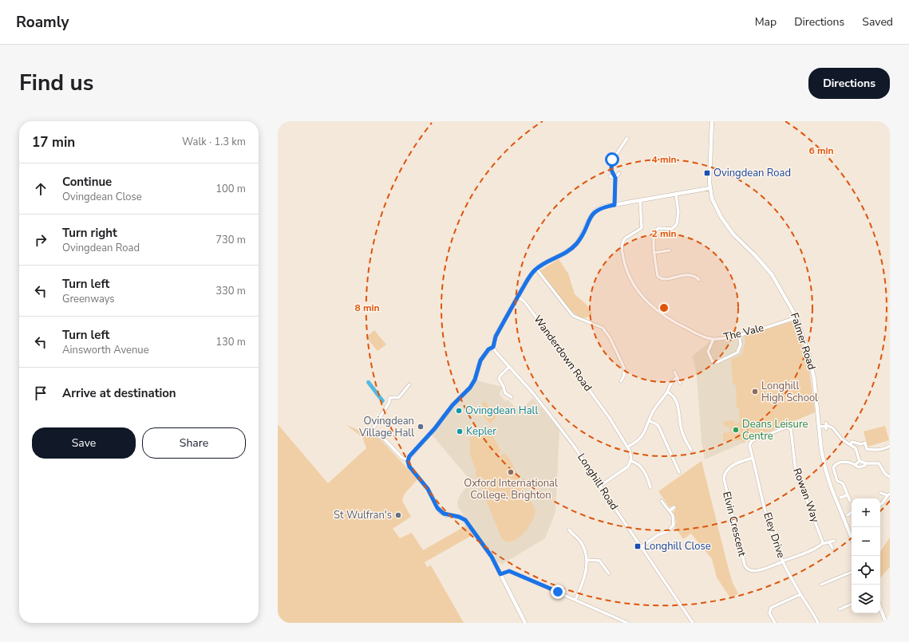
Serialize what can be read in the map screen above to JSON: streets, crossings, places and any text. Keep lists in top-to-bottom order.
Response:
{
  "streets": {
    "street": [
      "The Vale",
      "Falmer Road",
      "Wanderdown Road",
      "Longhill Road",
      "Rowan Way",
      "Elvin Crescent",
      "Eley Drive"
    ]
  },
  "crossings": [
    ["The Vale", "Falmer Road"],
    ["Rowan Way", "Eley Drive"],
    ["Elvin Crescent", "Eley Drive"]
  ],
  "places": {
    "transit": ["Ovingdean Road", "Longhill Close"],
    "other": [
      "Longhill High School",
      "Ovingdean Hall",
      "Ovingdean Village Hall",
      "Deans Leisure Centre",
      "Kepler",
      "Oxford International College, Brighton",
      "St Wulfran's"
    ]
  },
  "page": {
    "header": "Roamly",
    "nav": ["Map", "Directions", "Saved"],
    "title": "Find us",
    "buttons": [
      "Directions",
      ["Save", "Share"]
    ],
    "heading": ["17 min", "Walk · 1.3 km"],
    "list": [
      ["Continue", "Ovingdean Close", "100 m"],
      ["Turn right", "Ovingdean Road", "730 m"],
      ["Turn left", "Greenways", "330 m"],
      ["Turn left", "Ainsworth Avenue", "130 m"],
      "Arrive at destination"
    ],
    "map_buttons": ["+", "−"]
  },
  "rings": [
    "6 min",
    "4 min",
    "2 min",
    "8 min"
  ]
}
